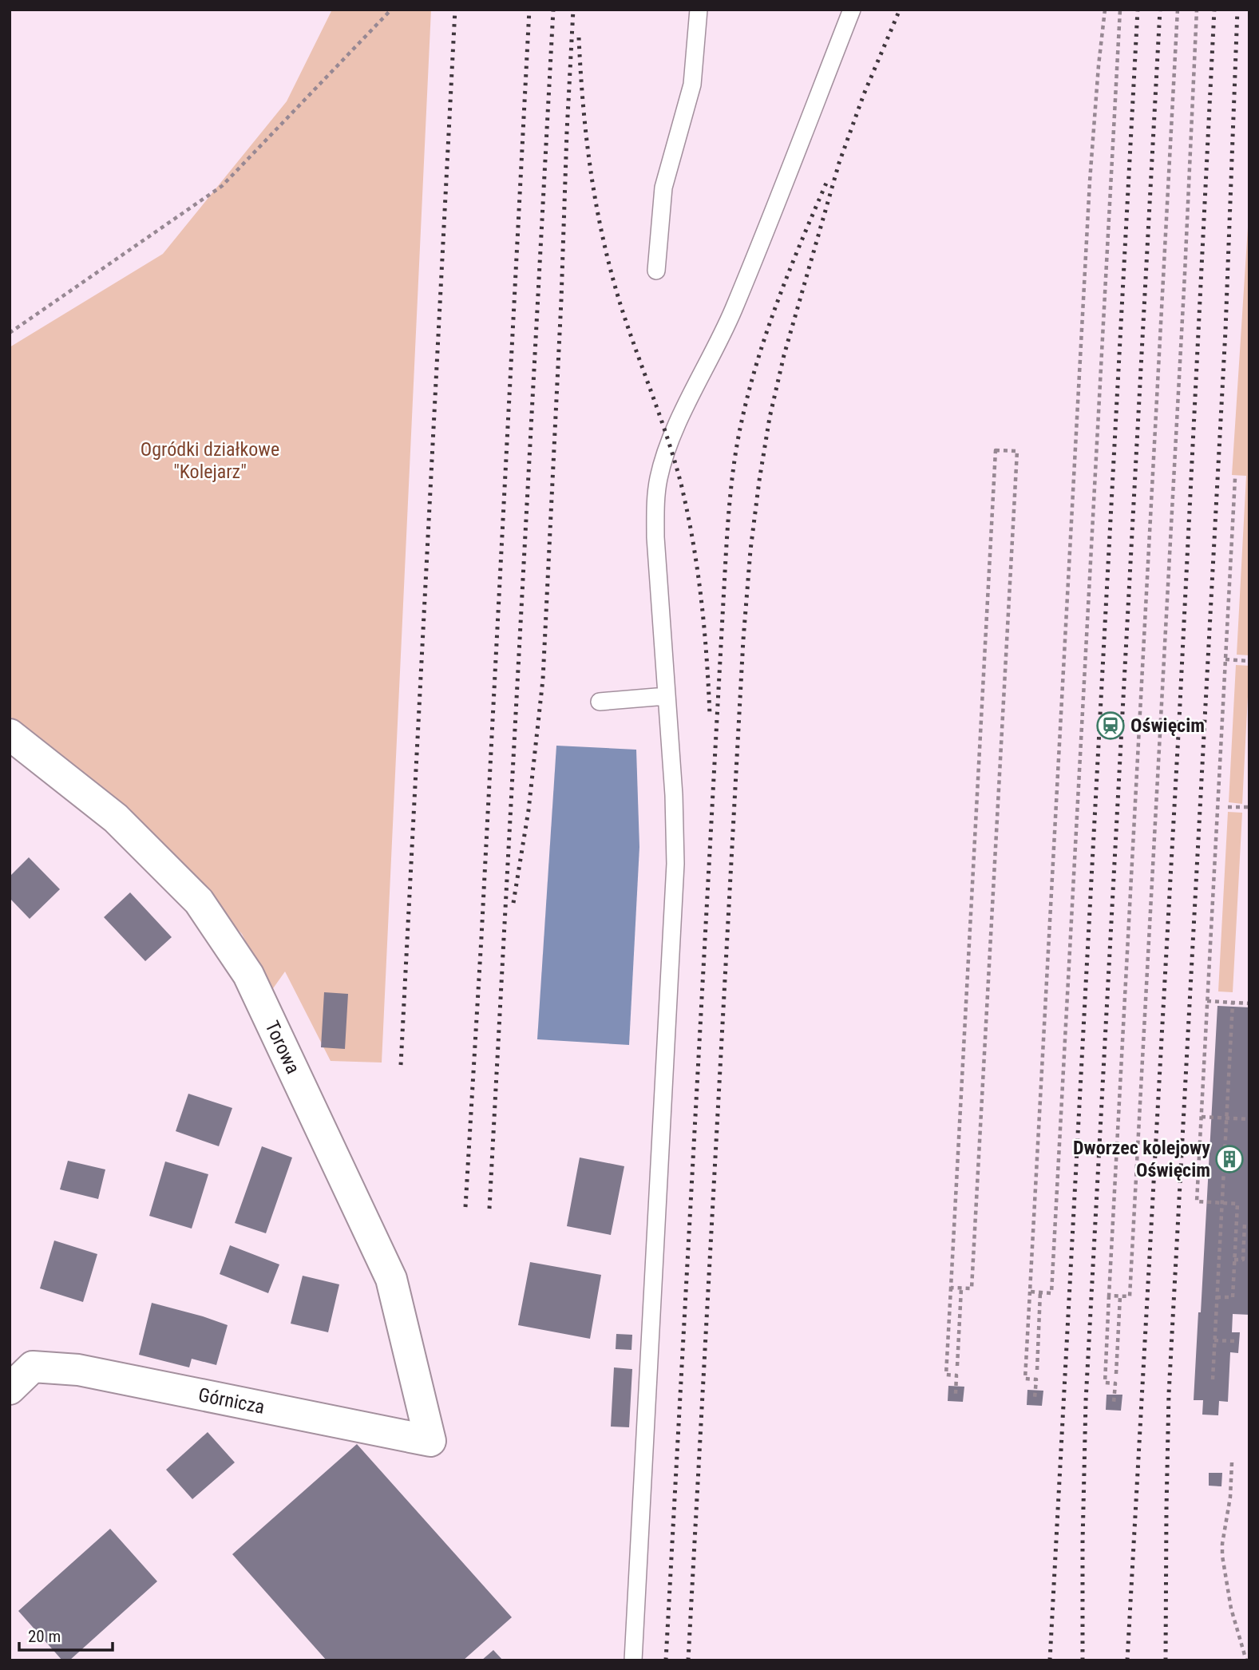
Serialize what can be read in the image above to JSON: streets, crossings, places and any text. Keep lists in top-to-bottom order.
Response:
{
  "streets": {
    "street": ["Torowa", "Górnicza"]
  },
  "crossings": [
    ["Torowa", "Górnicza"]
  ],
  "parks": ["Ogródki działkowe \"Kolejarz\""],
  "places": {
    "station": ["Oświęcim"],
    "building": ["Dworzec kolejowy Oświęcim"]
  },
  "scale_bar": "20 m"
}
